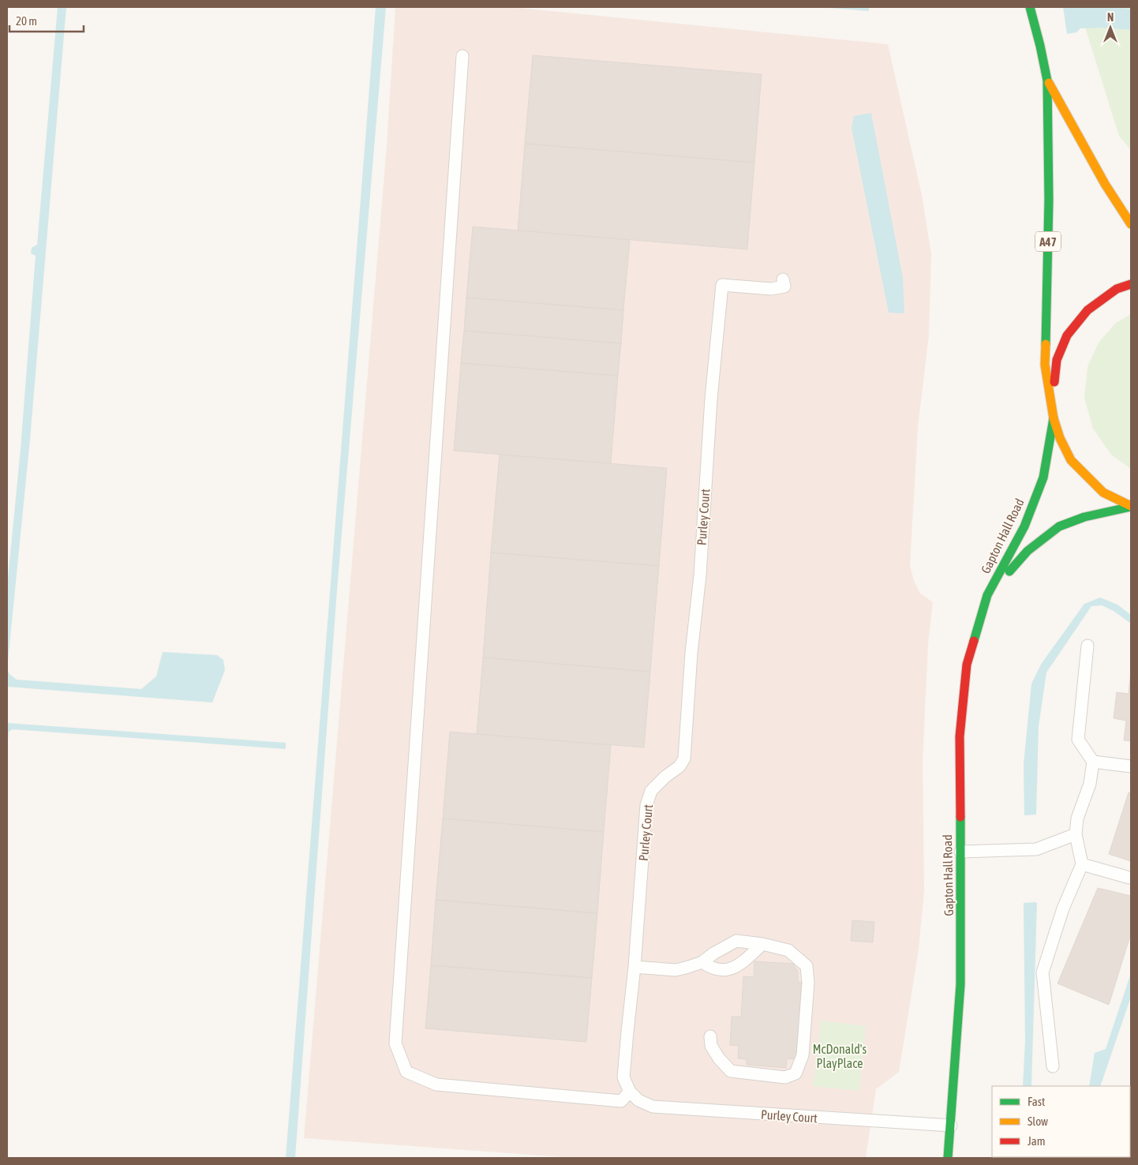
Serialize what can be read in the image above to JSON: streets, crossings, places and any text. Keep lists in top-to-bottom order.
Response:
{
  "streets": {
    "main road": ["A47", "Gapton Hall Road"],
    "lane": ["Purley Court"]
  },
  "crossings": [
    ["Purley Court", "Gapton Hall Road"]
  ],
  "parks": ["McDonald's PlayPlace"],
  "legend": ["Fast", "Slow", "Jam"],
  "scale_bar": "20 m",
  "north": "top"
}
